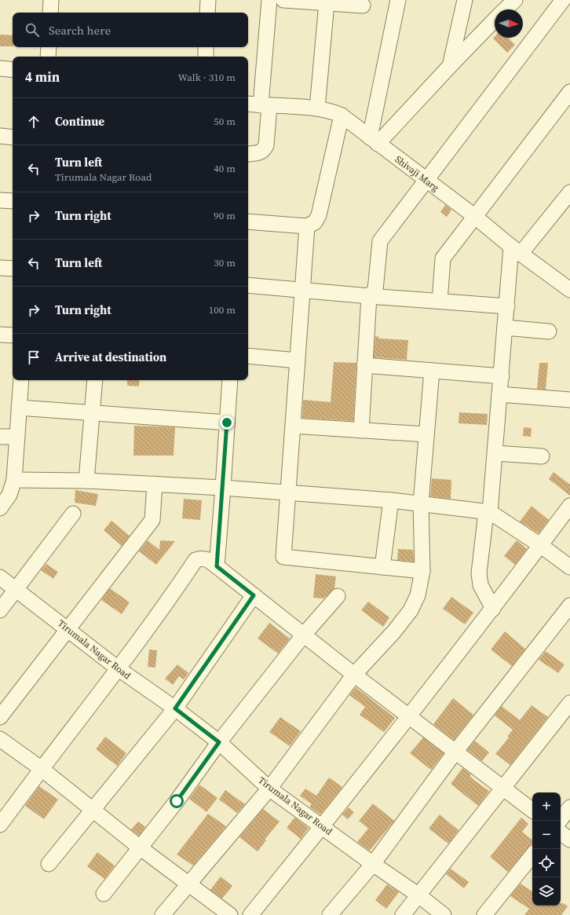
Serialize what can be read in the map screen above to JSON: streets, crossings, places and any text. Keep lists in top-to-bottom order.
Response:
{
  "streets": {
    "street": ["Shivaji Marg", "Tirumala Nagar Road"]
  },
  "north": "right",
  "page": {
    "search": "Search here",
    "heading": ["4 min", "Walk · 310 m"],
    "list": [
      ["Continue", "50 m"],
      ["Turn left", "Tirumala Nagar Road", "40 m"],
      ["Turn right", "90 m"],
      ["Turn left", "30 m"],
      ["Turn right", "100 m"],
      "Arrive at destination"
    ],
    "map_buttons": ["+", "−"]
  }
}
